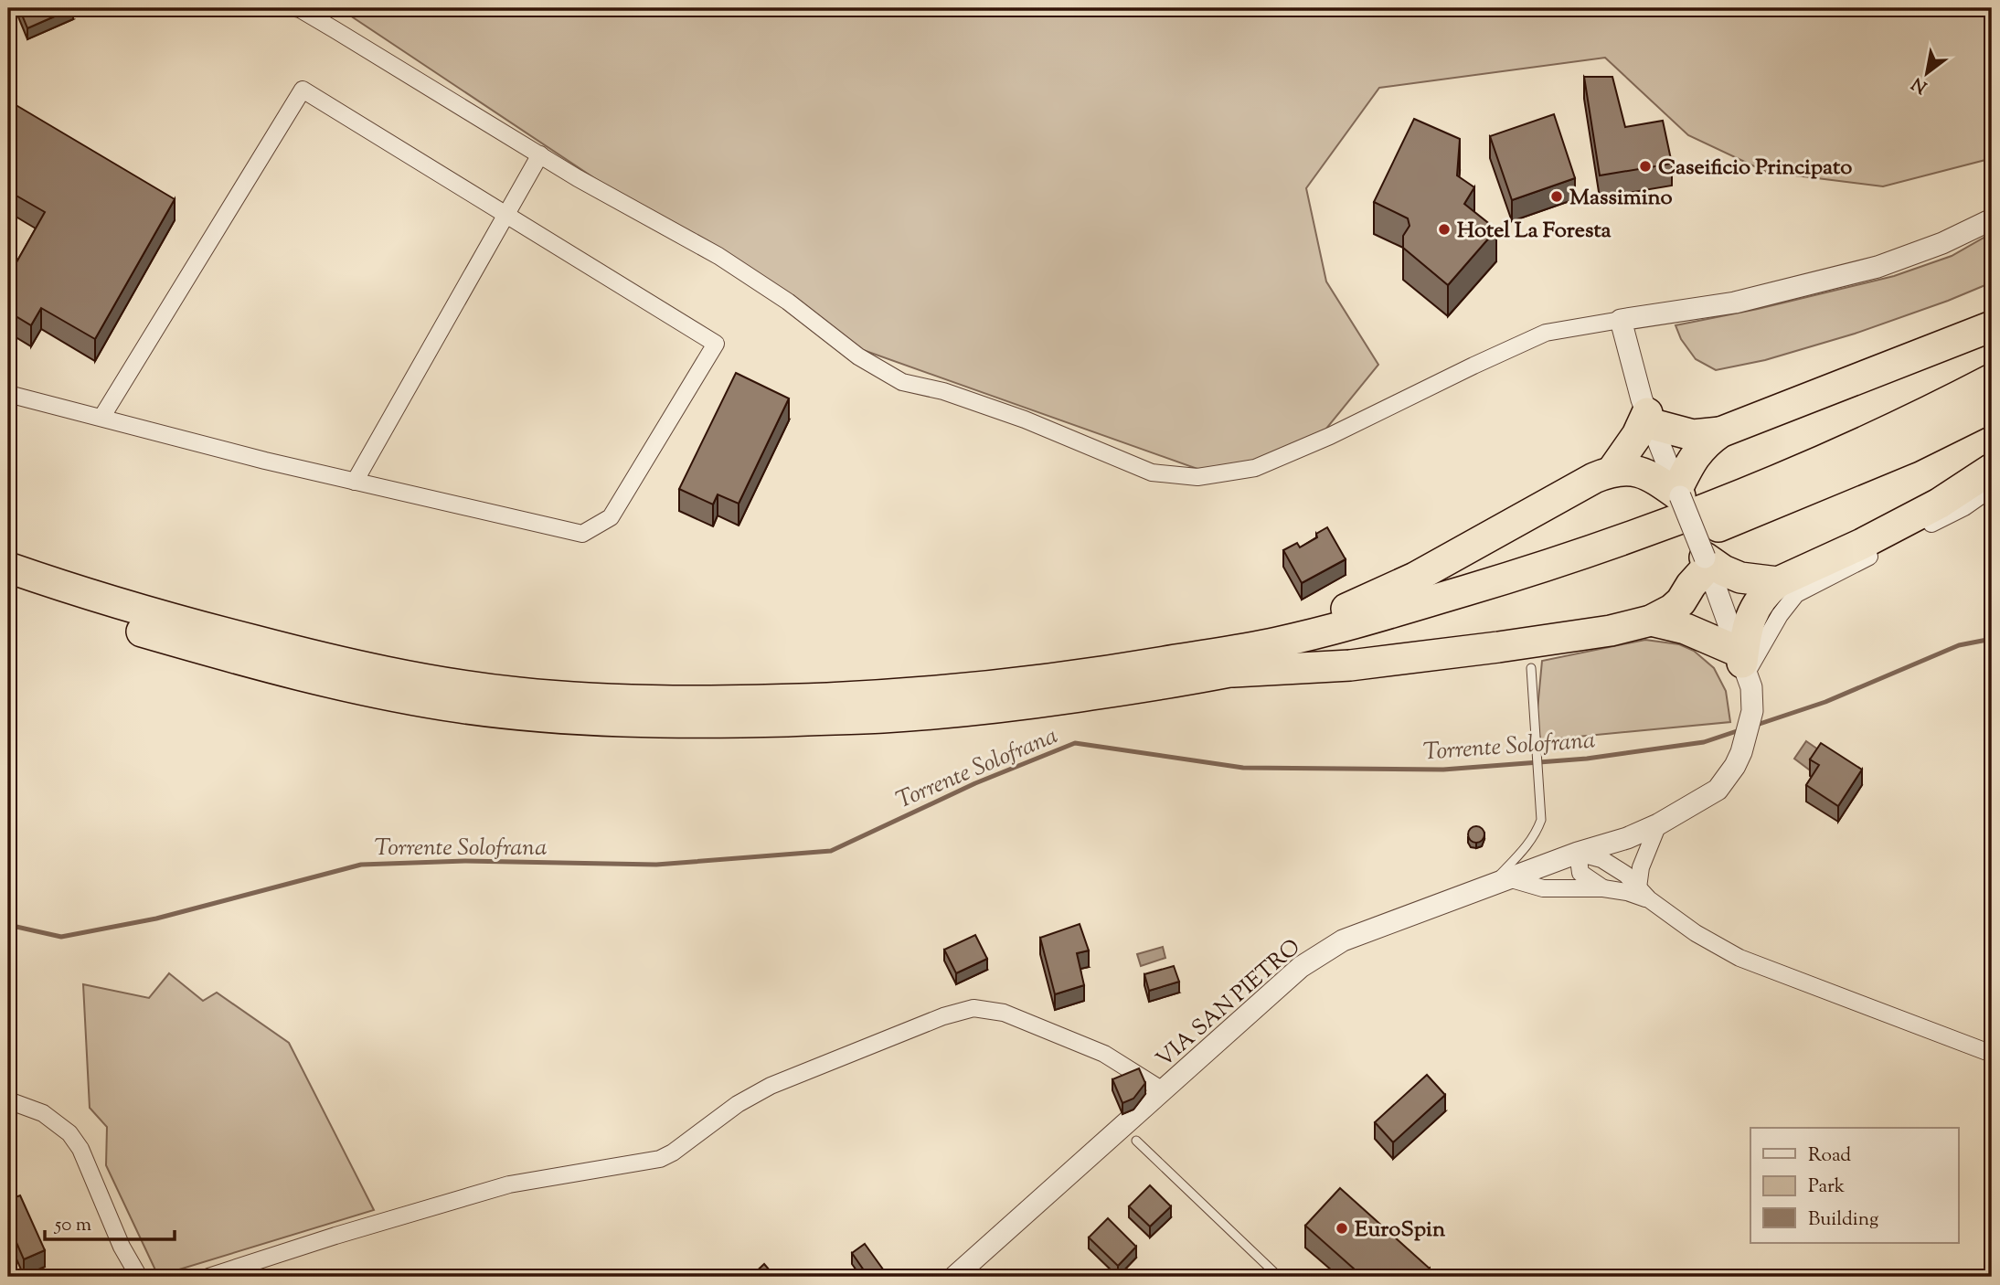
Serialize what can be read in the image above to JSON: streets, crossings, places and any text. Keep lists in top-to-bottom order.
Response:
{
  "streets": {
    "street": ["VIA SAN PIETRO"]
  },
  "water": ["Torrente Solofrana"],
  "places": [
    "Caseificio Principato",
    "Massimino",
    "Hotel La Foresta",
    "EuroSpin"
  ],
  "legend": ["Road", "Park", "Building"],
  "scale_bar": "50 m",
  "north": "bottom left"
}
